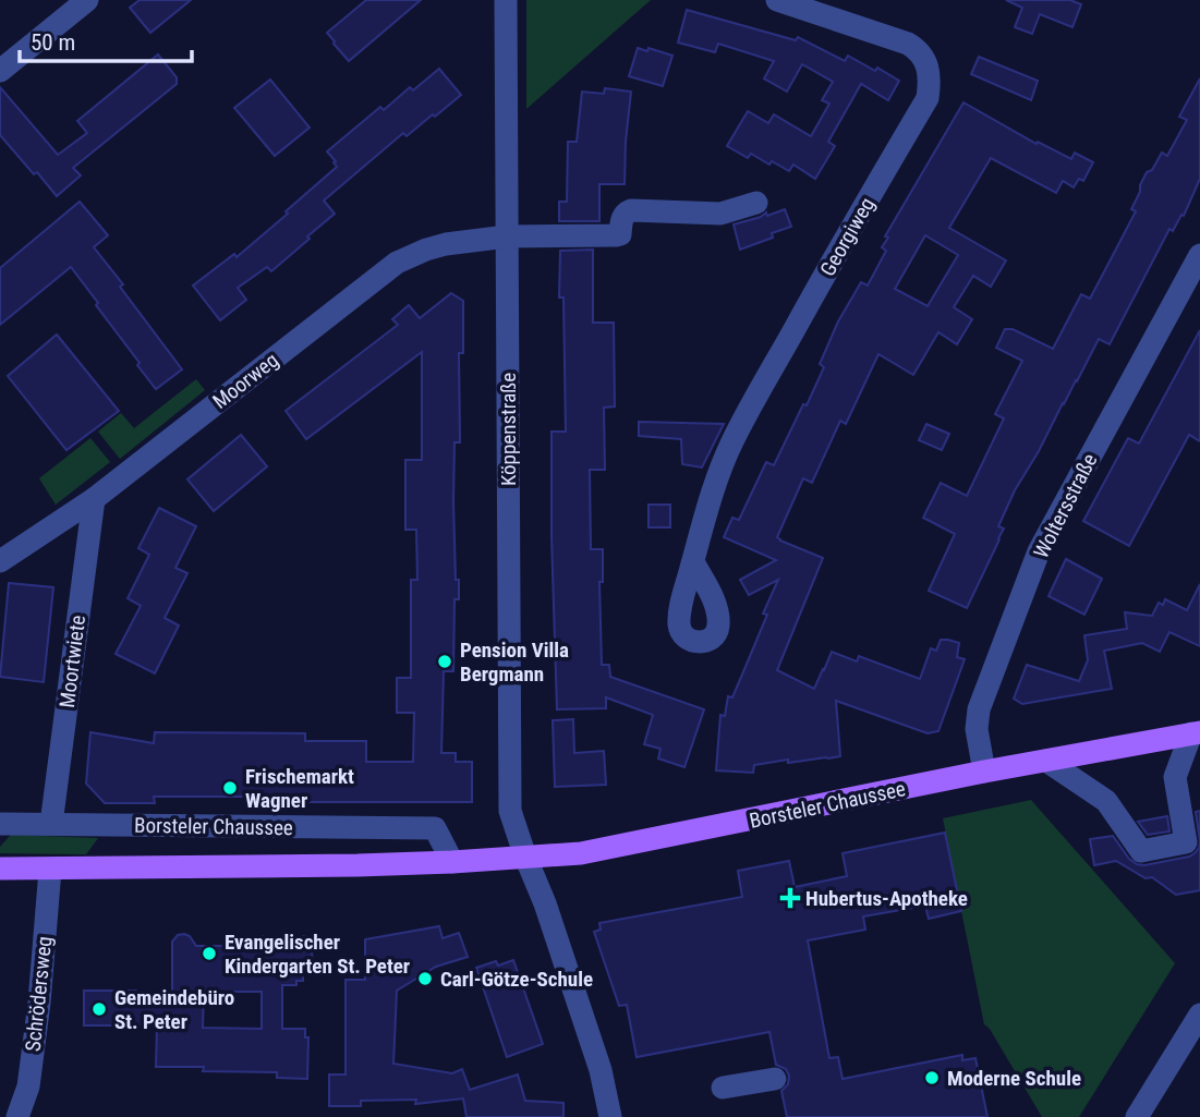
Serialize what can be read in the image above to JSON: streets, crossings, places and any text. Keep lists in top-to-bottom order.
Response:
{
  "streets": {
    "main road": ["Borsteler Chaussee"],
    "street": [
      "Georgiweg",
      "Moorweg",
      "Köppenstraße",
      "Woltersstraße",
      "Moortwiete",
      "Schrödersweg"
    ]
  },
  "crossings": [
    ["Moorweg", "Köppenstraße"],
    ["Moorweg", "Moortwiete"],
    ["Köppenstraße", "Borsteler Chaussee"],
    ["Woltersstraße", "Borsteler Chaussee"],
    ["Moortwiete", "Borsteler Chaussee"],
    ["Borsteler Chaussee", "Schrödersweg"]
  ],
  "places": {
    "other": [
      "Pension Villa Bergmann",
      "Frischemarkt Wagner",
      "Evangelischer Kindergarten St. Peter",
      "Carl-Götze-Schule",
      "Gemeindebüro St. Peter",
      "Moderne Schule"
    ],
    "health": ["Hubertus-Apotheke"]
  },
  "scale_bar": "50 m"
}
